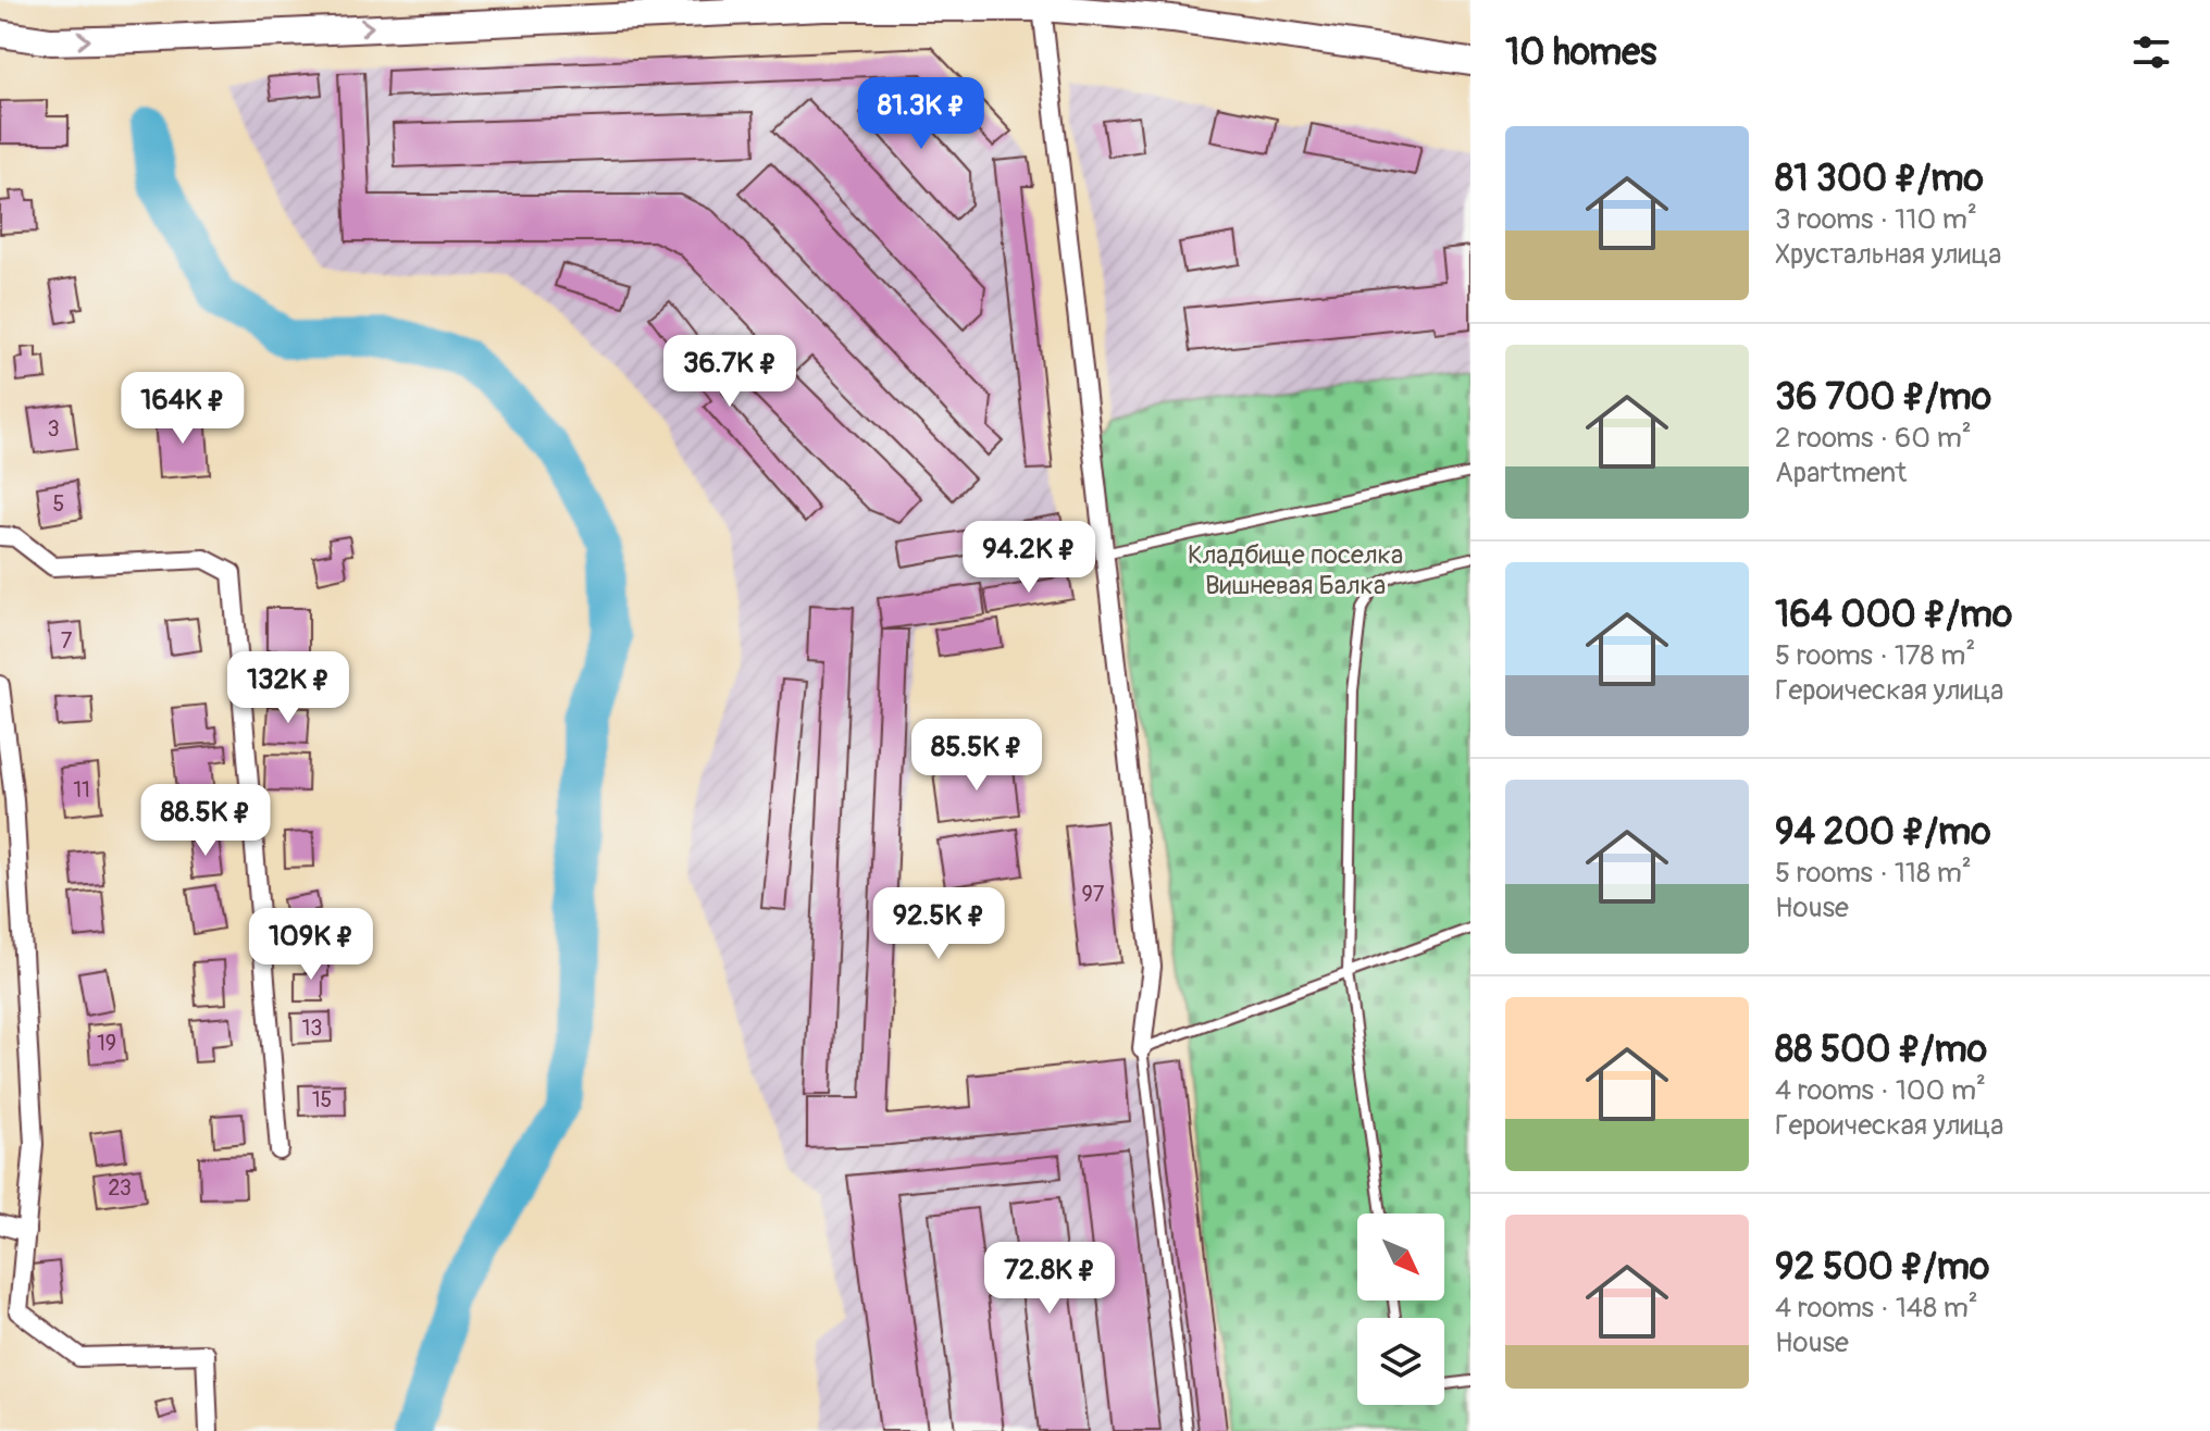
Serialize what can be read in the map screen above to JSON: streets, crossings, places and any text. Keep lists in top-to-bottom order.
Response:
{
  "parks": ["Кладбище поселка Вишневая Балка"],
  "house_numbers": [
    "3",
    "5",
    "7",
    "11",
    "97",
    "13",
    "19",
    "15",
    "23"
  ],
  "north": "bottom right",
  "page": {
    "heading": "10 homes",
    "price": [
      "81.3K ₽",
      "36.7K ₽",
      "164K ₽",
      "94.2K ₽",
      "132K ₽",
      "85.5K ₽",
      "88.5K ₽",
      "92.5K ₽",
      "109K ₽",
      "72.8K ₽"
    ],
    "list": [
      {
        "name": "81 300 ₽/mo",
        "note": "3 rooms · 110 m² · Хрустальная улица"
      },
      {
        "name": "36 700 ₽/mo",
        "note": "2 rooms · 60 m² · Apartment"
      },
      {
        "name": "164 000 ₽/mo",
        "note": "5 rooms · 178 m² · Героическая улица"
      },
      {
        "name": "94 200 ₽/mo",
        "note": "5 rooms · 118 m² · House"
      },
      {
        "name": "88 500 ₽/mo",
        "note": "4 rooms · 100 m² · Героическая улица"
      },
      {
        "name": "92 500 ₽/mo",
        "note": "4 rooms · 148 m² · House"
      }
    ]
  }
}
